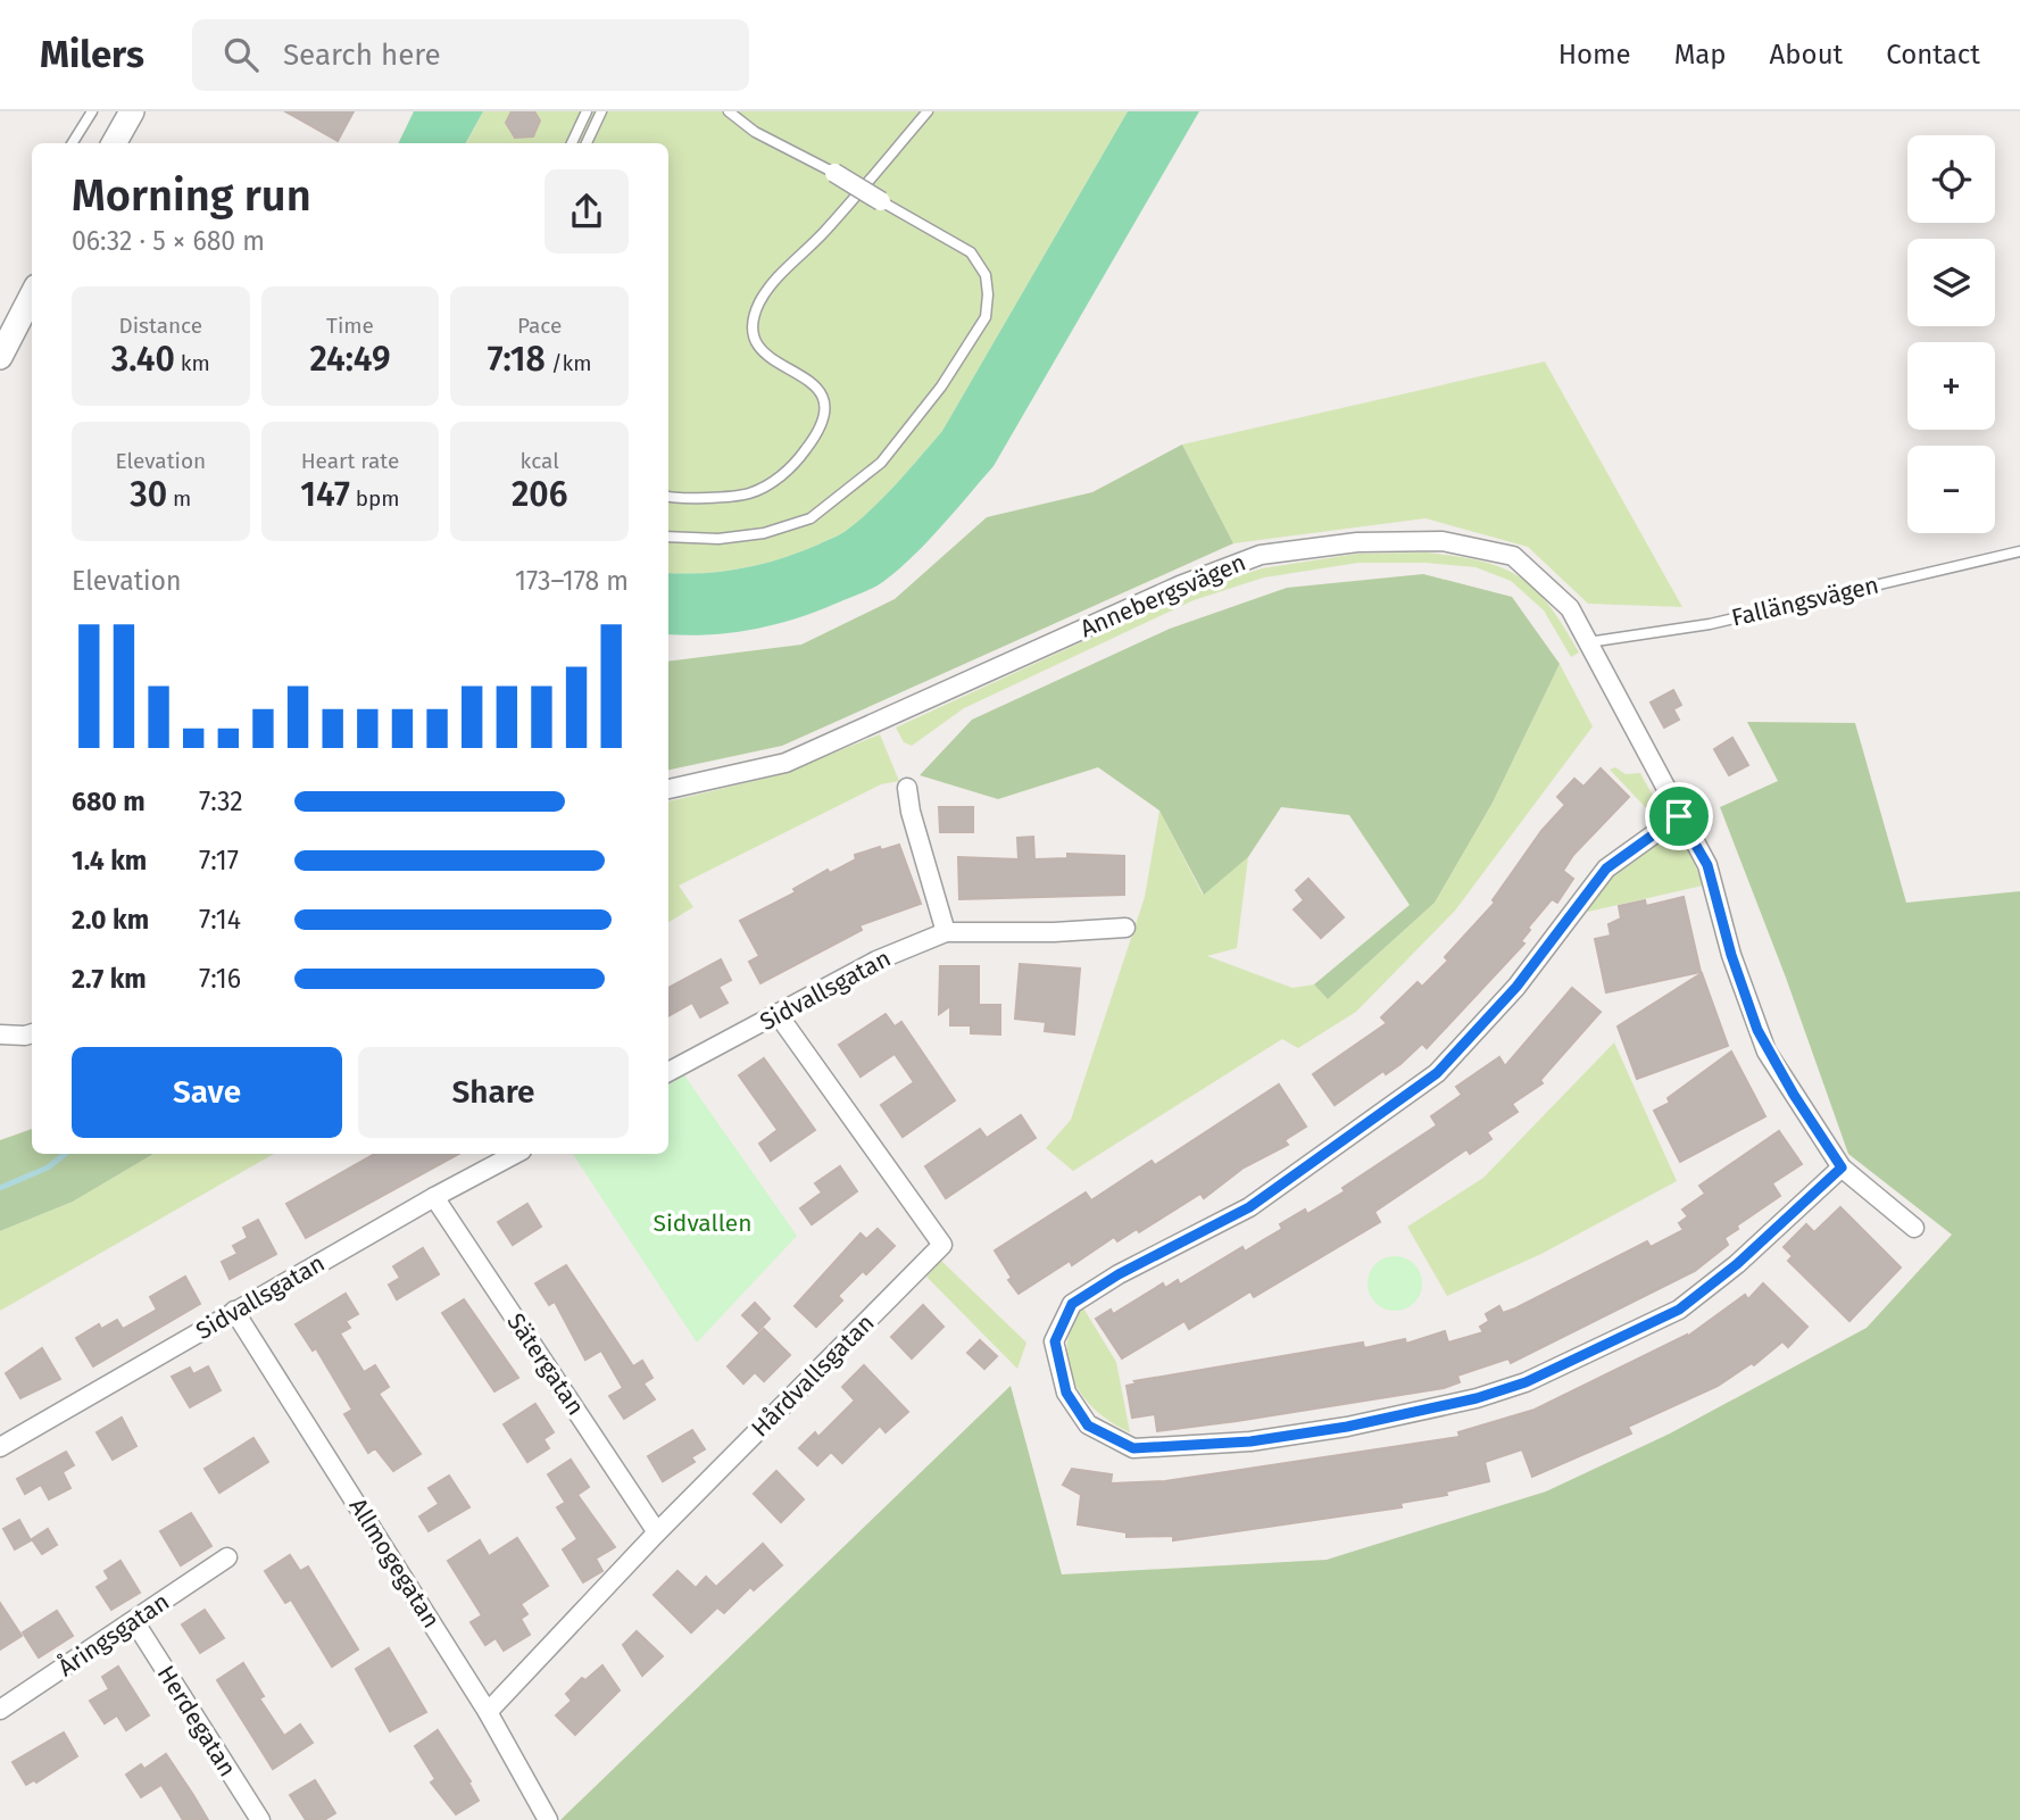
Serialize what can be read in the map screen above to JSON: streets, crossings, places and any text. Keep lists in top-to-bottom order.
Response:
{
  "streets": {
    "street": [
      "Annebergsvägen",
      "Sidvallsgatan",
      "Sätergatan",
      "Hårdvallsgatan",
      "Allmogegatan",
      "Åringsgatan",
      "Herdegatan"
    ],
    "lane": ["Fallängsvägen"]
  },
  "crossings": [
    ["Annebergsvägen", "Fallängsvägen"],
    ["Sidvallsgatan", "Sätergatan"],
    ["Sidvallsgatan", "Hårdvallsgatan"],
    ["Sidvallsgatan", "Allmogegatan"],
    ["Sätergatan", "Hårdvallsgatan"],
    ["Hårdvallsgatan", "Allmogegatan"],
    ["Åringsgatan", "Herdegatan"]
  ],
  "parks": ["Sidvallen"],
  "page": {
    "header": "Milers",
    "search": "Search here",
    "nav": [
      "Home",
      "Map",
      "About",
      "Contact"
    ],
    "map_buttons": ["+", "−"],
    "heading": ["Morning run", "06:32 · 5 × 680 m"],
    "stats": [
      ["Distance", "3.40 km"],
      ["Time", "24:49"],
      ["Pace", "7:18 /km"],
      ["Elevation", "30 m"],
      ["Heart rate", "147 bpm"],
      ["kcal", "206"]
    ],
    "chart": ["Elevation", "173–178 m"],
    "list": [
      {
        "name": "680 m",
        "note": "7:32"
      },
      {
        "name": "1.4 km",
        "note": "7:17"
      },
      {
        "name": "2.0 km",
        "note": "7:14"
      },
      {
        "name": "2.7 km",
        "note": "7:16"
      }
    ],
    "buttons": ["Save", "Share"]
  }
}
